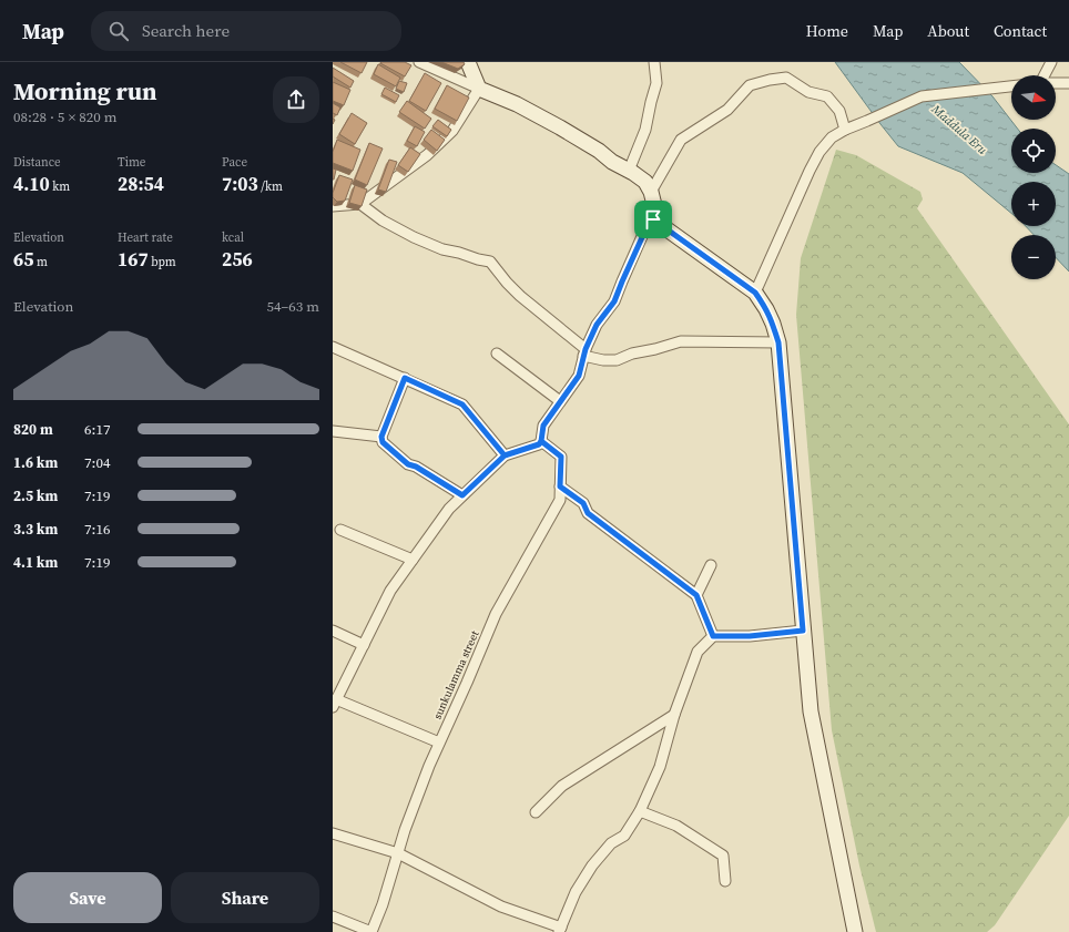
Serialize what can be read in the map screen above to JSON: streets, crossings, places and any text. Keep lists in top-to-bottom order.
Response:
{
  "streets": {
    "street": ["sunkulamma street"]
  },
  "water": ["Maddula Eru"],
  "north": "right",
  "page": {
    "header": "Map",
    "search": "Search here",
    "nav": [
      "Home",
      "Map",
      "About",
      "Contact"
    ],
    "heading": ["Morning run", "08:28 · 5 × 820 m"],
    "map_buttons": ["+", "−"],
    "stats": [
      ["Distance", "4.10 km"],
      ["Time", "28:54"],
      ["Pace", "7:03 /km"],
      ["Elevation", "65 m"],
      ["Heart rate", "167 bpm"],
      ["kcal", "256"]
    ],
    "chart": ["Elevation", "54–63 m"],
    "list": [
      {
        "name": "820 m",
        "note": "6:17"
      },
      {
        "name": "1.6 km",
        "note": "7:04"
      },
      {
        "name": "2.5 km",
        "note": "7:19"
      },
      {
        "name": "3.3 km",
        "note": "7:16"
      },
      {
        "name": "4.1 km",
        "note": "7:19"
      }
    ],
    "buttons": ["Save", "Share"]
  }
}
